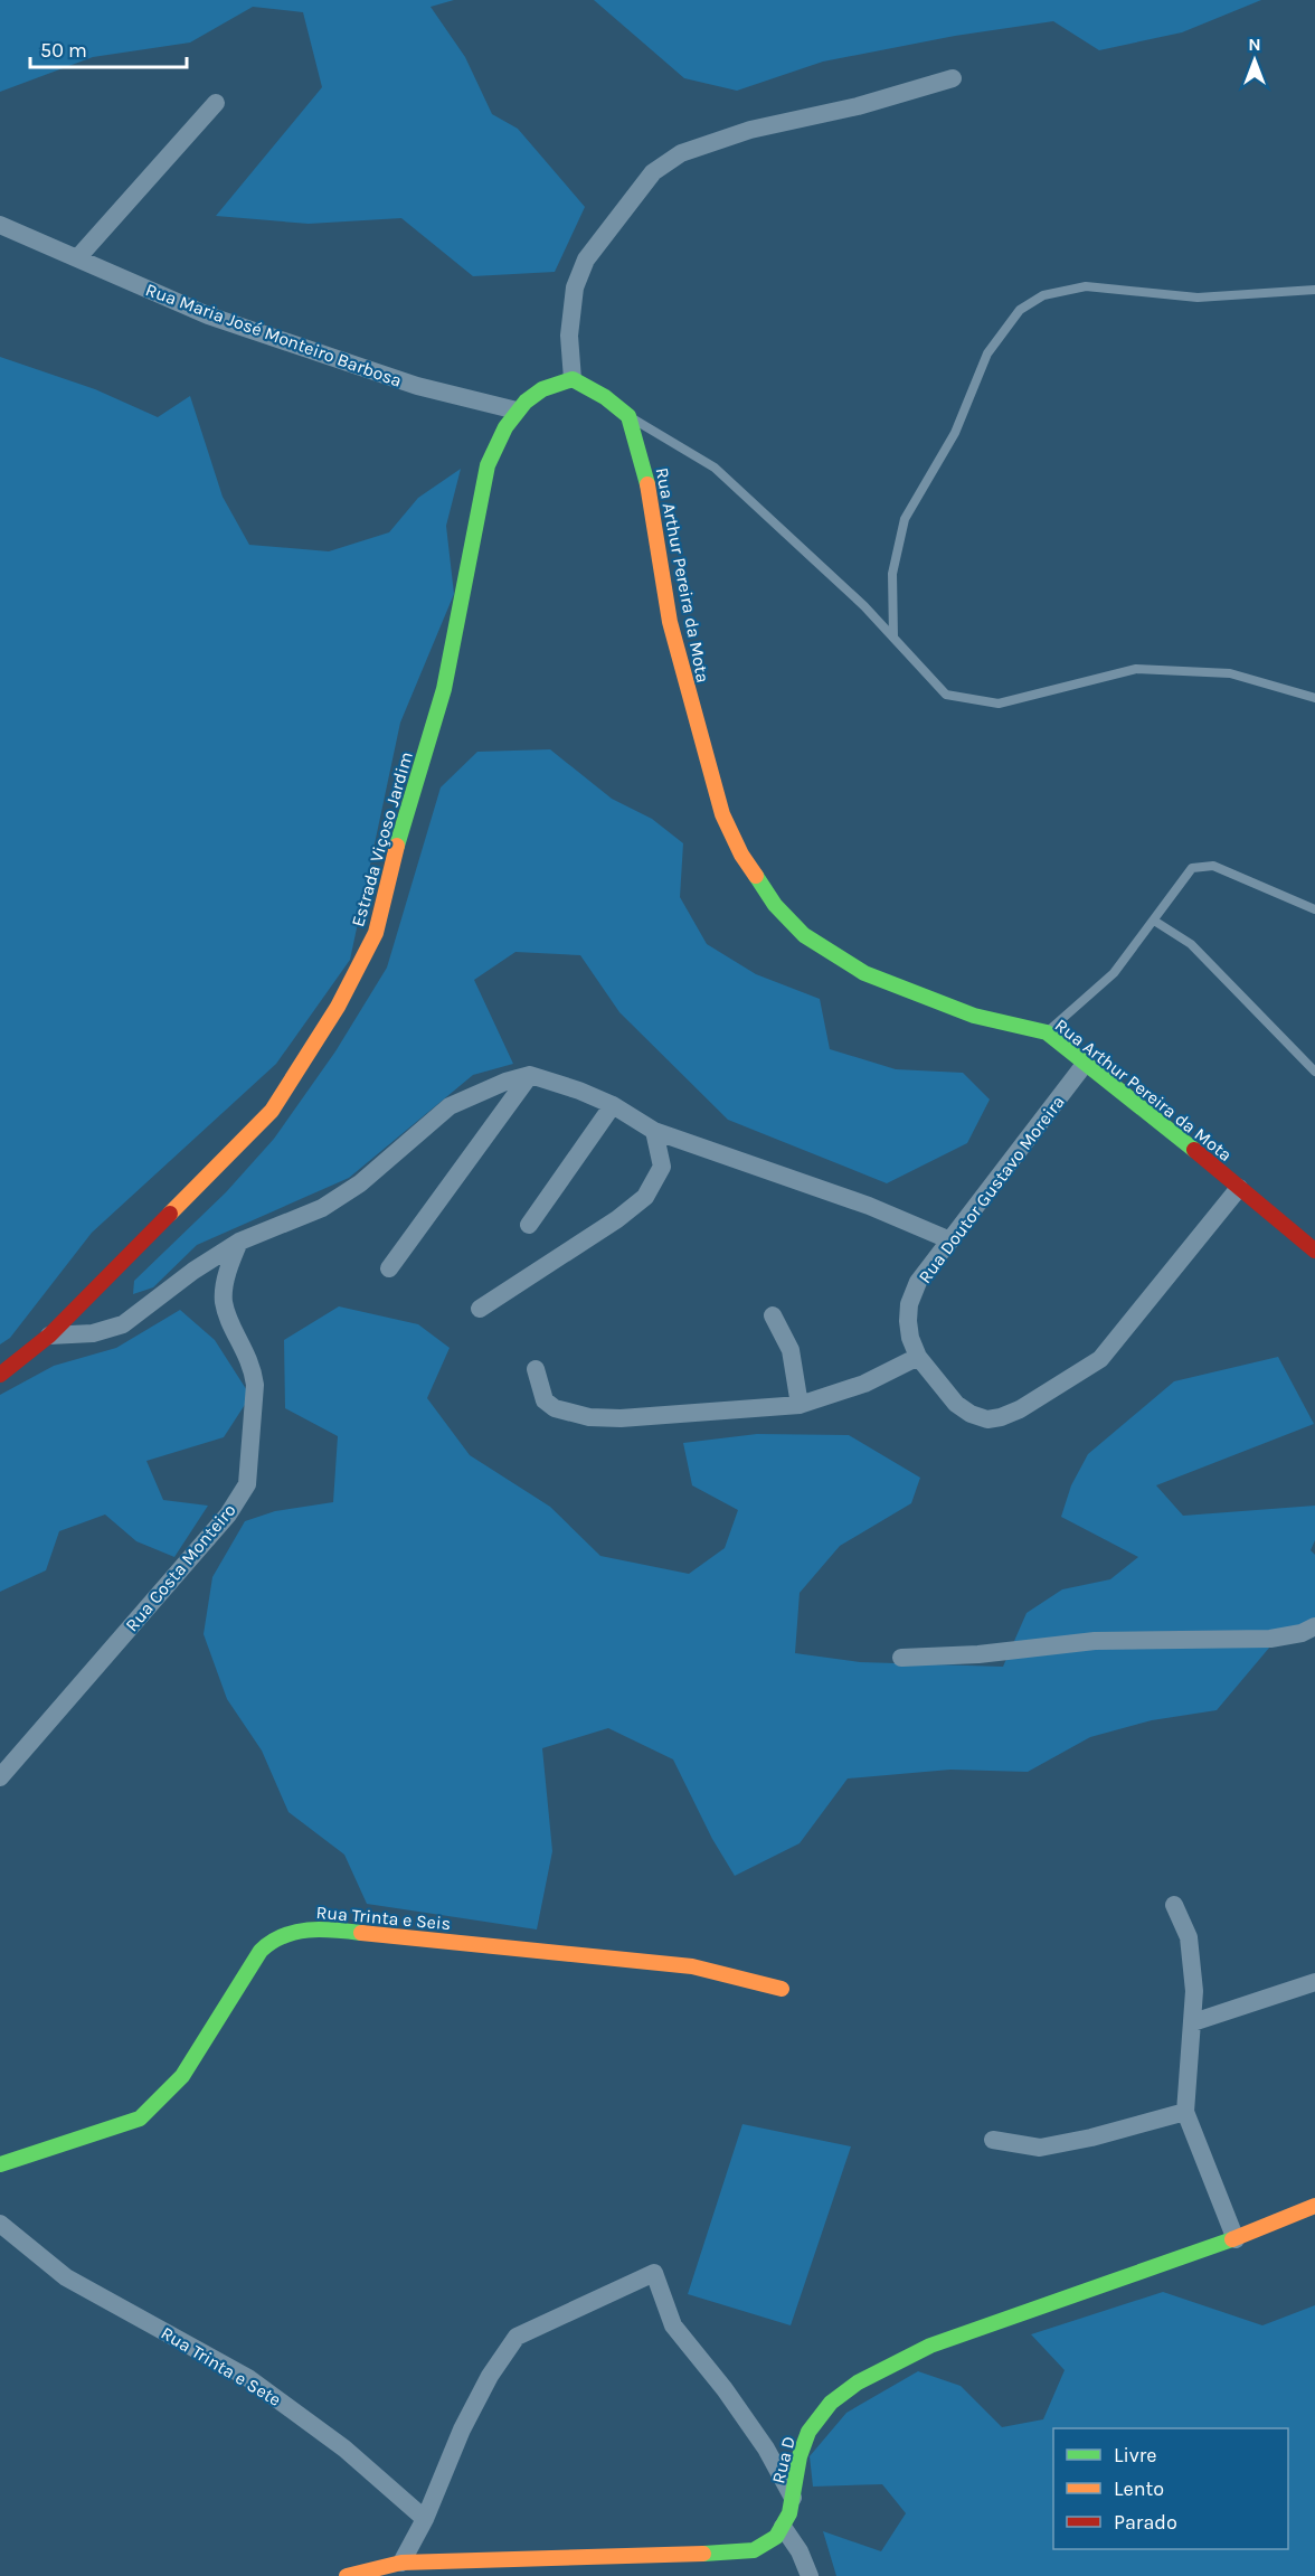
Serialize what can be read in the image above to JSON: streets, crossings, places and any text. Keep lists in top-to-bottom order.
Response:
{
  "streets": {
    "street": [
      "Rua Maria José Monteiro Barbosa",
      "Rua Arthur Pereira da Mota",
      "Estrada Viçoso Jardim",
      "Rua Doutor Gustavo Moreira",
      "Rua Costa Monteiro",
      "Rua Trinta e Seis",
      "Rua Trinta e Sete",
      "Rua D"
    ]
  },
  "crossings": [
    ["Rua Maria José Monteiro Barbosa", "Estrada Viçoso Jardim"],
    ["Rua Arthur Pereira da Mota", "Rua Doutor Gustavo Moreira"]
  ],
  "legend": ["Livre", "Lento", "Parado"],
  "scale_bar": "50 m",
  "north": "top"
}
